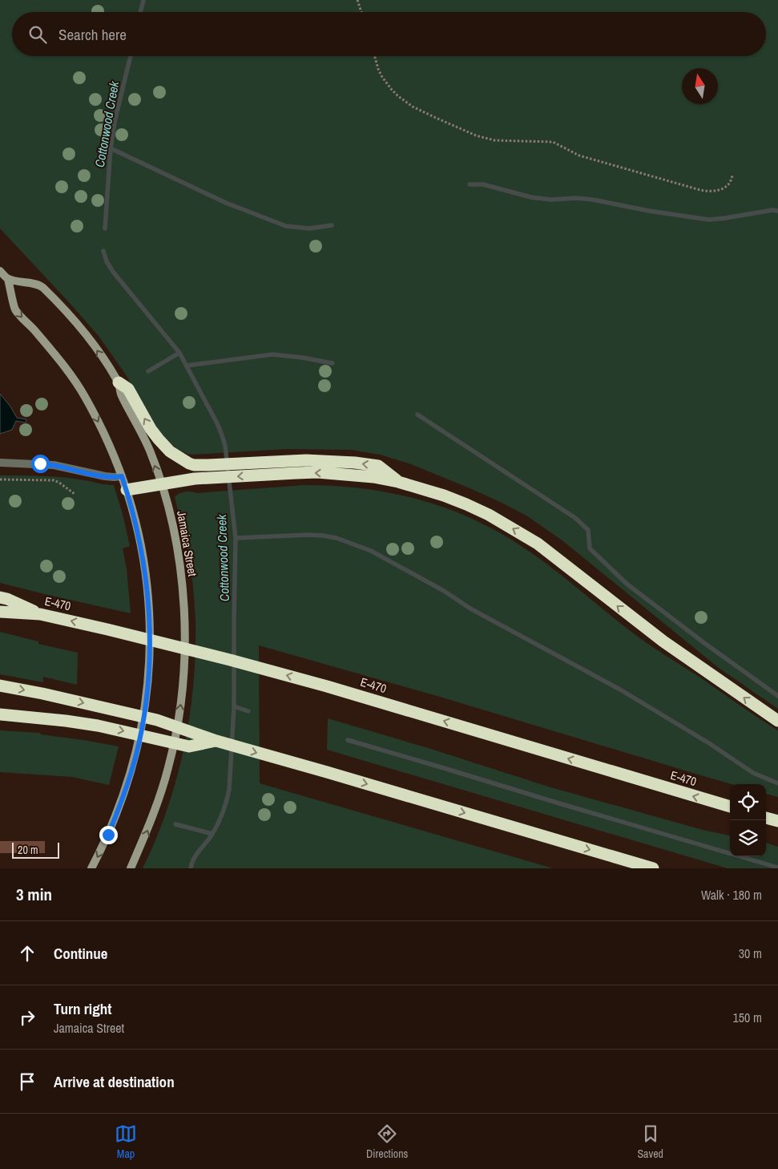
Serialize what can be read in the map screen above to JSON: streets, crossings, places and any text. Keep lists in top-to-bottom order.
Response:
{
  "streets": {
    "highway": ["E-470"],
    "main road": ["Jamaica Street"]
  },
  "water": ["Cottonwood Creek"],
  "scale_bar": "20 m",
  "north": "top",
  "page": {
    "search": "Search here",
    "scale": "20 m",
    "heading": ["3 min", "Walk · 180 m"],
    "list": [
      ["Continue", "30 m"],
      ["Turn right", "Jamaica Street", "150 m"],
      "Arrive at destination"
    ],
    "nav": ["Map", "Directions", "Saved"]
  }
}
